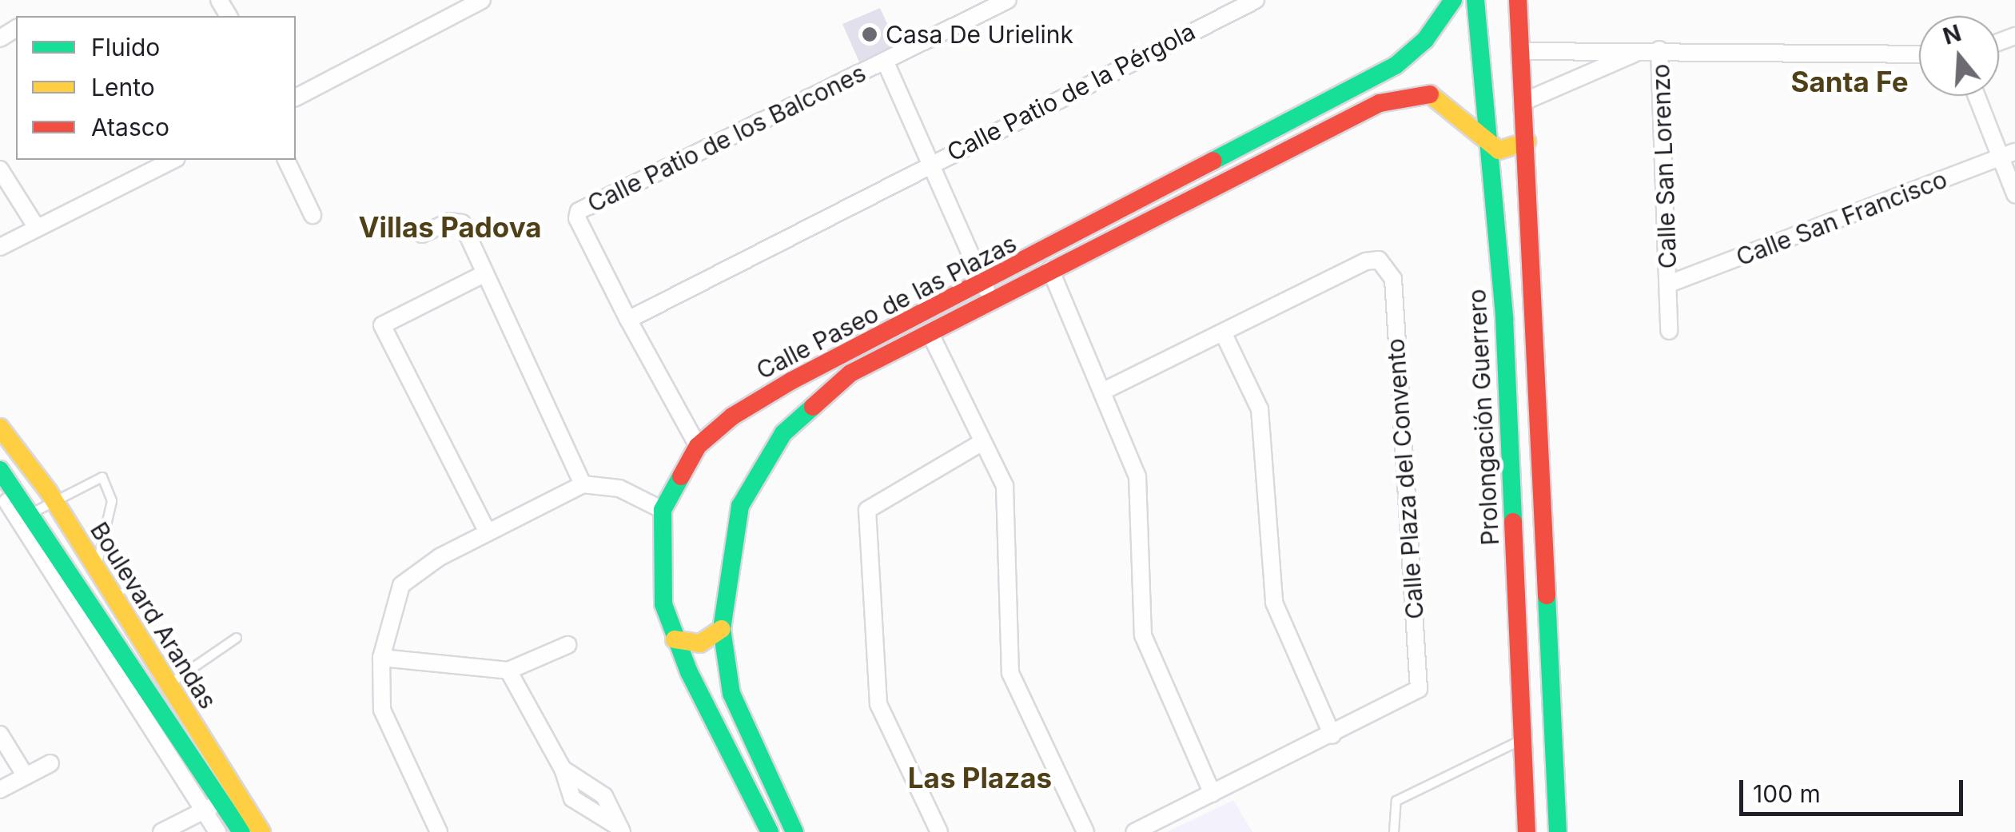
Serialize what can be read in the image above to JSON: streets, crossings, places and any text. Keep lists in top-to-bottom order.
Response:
{
  "streets": {
    "street": [
      "Calle Patio de la Pérgola",
      "Calle Patio de los Balcones",
      "Calle San Lorenzo",
      "Calle San Francisco",
      "Calle Paseo de las Plazas",
      "Prolongación Guerrero",
      "Calle Plaza del Convento",
      "Boulevard Arandas"
    ]
  },
  "crossings": [
    ["Calle Patio de la Pérgola", "Calle Patio de los Balcones"],
    ["Calle San Lorenzo", "Calle San Francisco"],
    ["Calle Paseo de las Plazas", "Prolongación Guerrero"]
  ],
  "districts": ["Santa Fe", "Villas Padova", "Las Plazas"],
  "places": ["Casa De Urielink"],
  "legend": ["Fluido", "Lento", "Atasco"],
  "scale_bar": "100 m",
  "north": "top"
}
